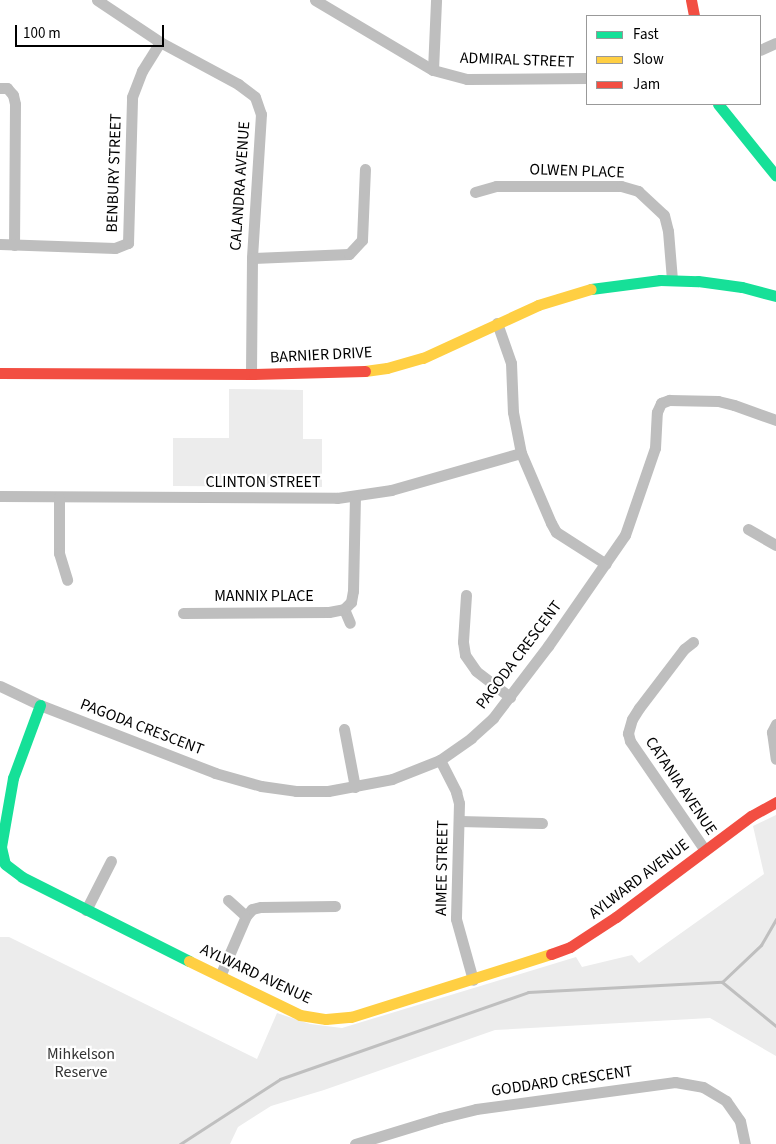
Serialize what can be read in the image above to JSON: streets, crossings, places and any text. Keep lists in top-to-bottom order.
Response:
{
  "streets": {
    "street": [
      "ADMIRAL STREET",
      "OLWEN PLACE",
      "BENBURY STREET",
      "CALANDRA AVENUE",
      "BARNIER DRIVE",
      "CLINTON STREET",
      "MANNIX PLACE",
      "PAGODA CRESCENT",
      "CATANIA AVENUE",
      "AIMEE STREET",
      "AYLWARD AVENUE",
      "GODDARD CRESCENT"
    ]
  },
  "crossings": [
    ["OLWEN PLACE", "BARNIER DRIVE"],
    ["BENBURY STREET", "CALANDRA AVENUE"],
    ["CALANDRA AVENUE", "BARNIER DRIVE"],
    ["PAGODA CRESCENT", "AIMEE STREET"],
    ["PAGODA CRESCENT", "AYLWARD AVENUE"],
    ["CATANIA AVENUE", "AYLWARD AVENUE"],
    ["AIMEE STREET", "AYLWARD AVENUE"]
  ],
  "parks": ["Mihkelson Reserve"],
  "legend": ["Fast", "Slow", "Jam"],
  "scale_bar": "100 m"
}
